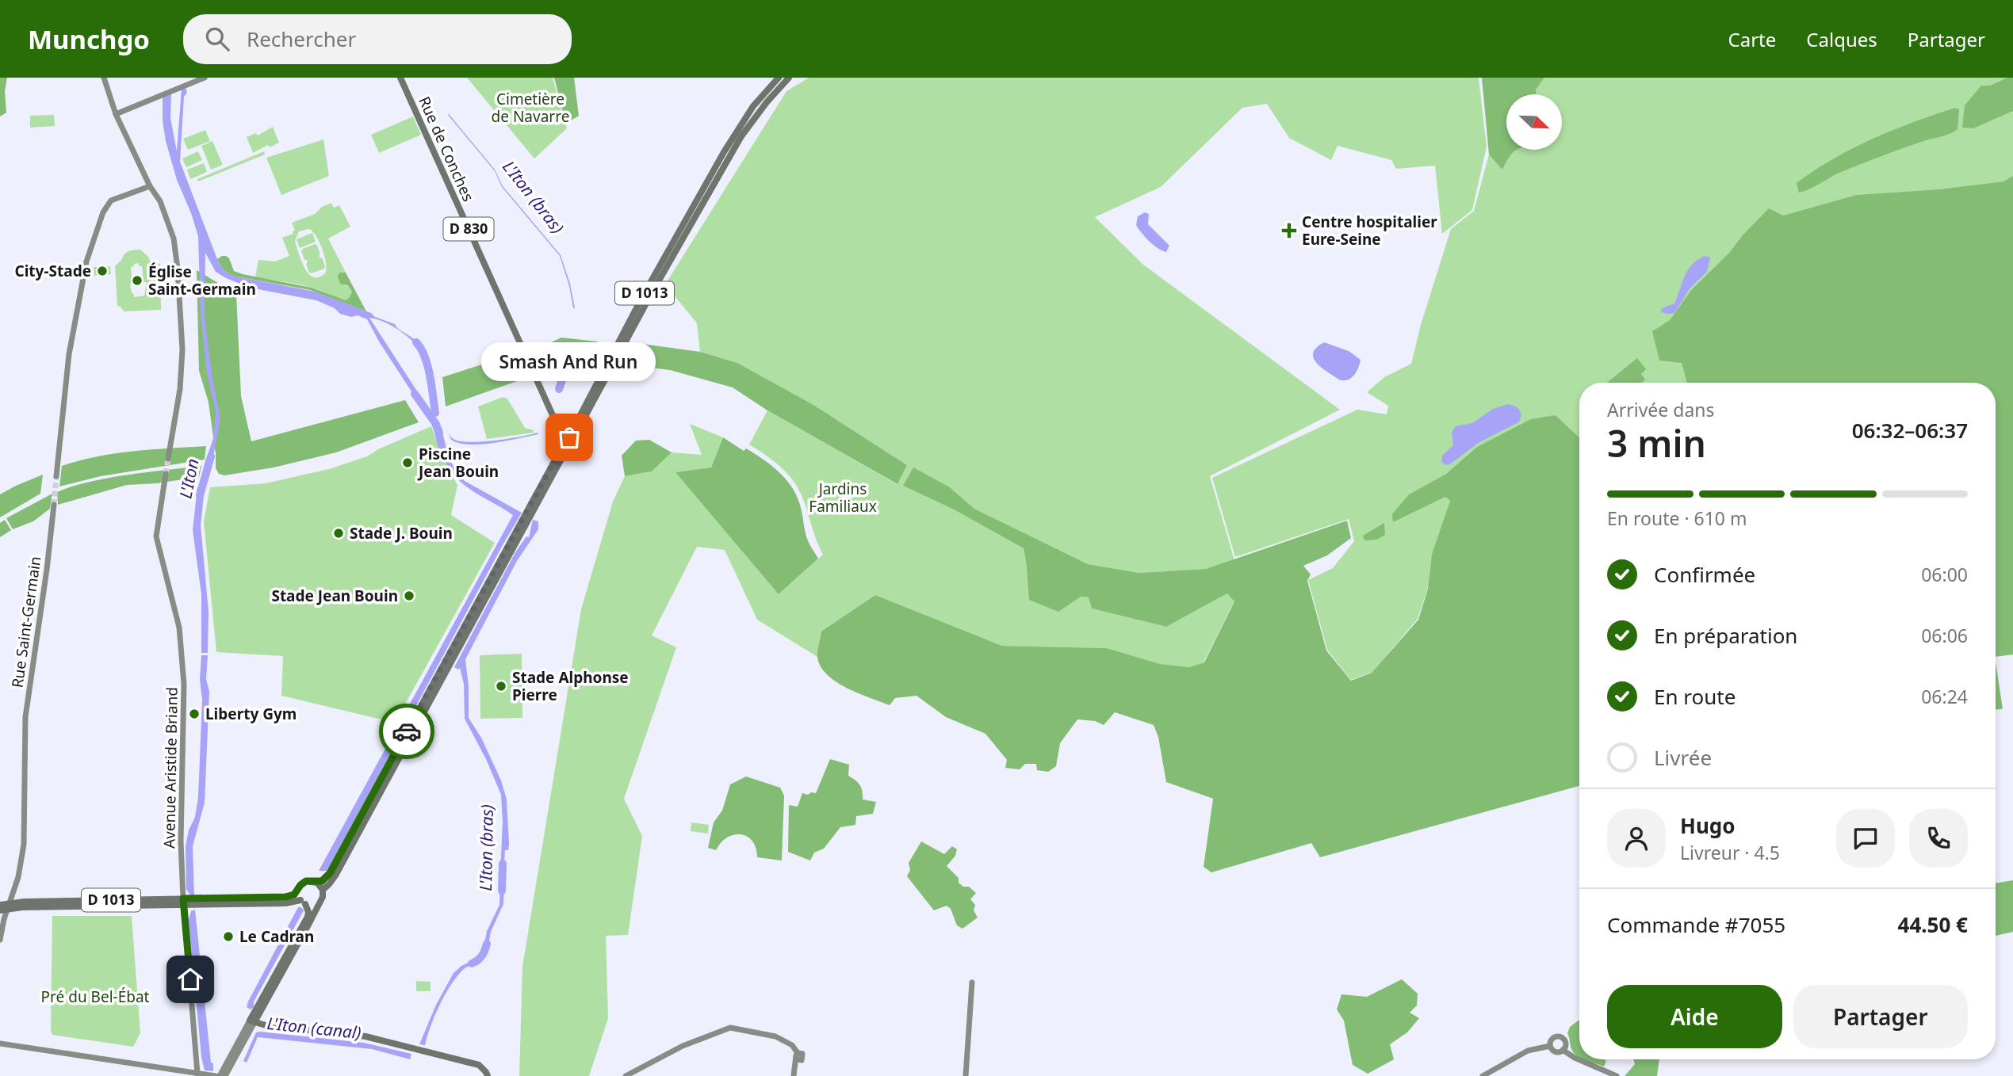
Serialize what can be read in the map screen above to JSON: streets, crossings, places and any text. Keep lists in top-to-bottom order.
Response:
{
  "streets": {
    "main road": ["Rue de Conches", "D 830", "D 1013"],
    "street": ["Rue Saint-Germain", "Avenue Aristide Briand"]
  },
  "crossings": [
    ["Rue de Conches", "D 1013"],
    ["D 1013", "Rue Saint-Germain"],
    ["D 1013", "Avenue Aristide Briand"]
  ],
  "water": ["L'Iton (bras)", "L'Iton", "L'Iton (canal)"],
  "parks": ["Cimetière de Navarre", "Jardins Familiaux", "Pré du Bel-Ébat"],
  "places": {
    "health": ["Centre hospitalier Eure-Seine"],
    "other": [
      "City-Stade",
      "Église Saint-Germain",
      "Smash And Run",
      "Piscine Jean Bouin",
      "Stade J. Bouin",
      "Stade Jean Bouin",
      "Stade Alphonse Pierre",
      "Liberty Gym",
      "Le Cadran"
    ]
  },
  "north": "bottom right",
  "page": {
    "header": "Munchgo",
    "search": "Rechercher",
    "nav": ["Carte", "Calques", "Partager"],
    "bubble": "Smash And Run",
    "heading": ["3 min", "Arrivée dans", "06:32–06:37"],
    "panel": [
      "Hugo",
      "Livreur · 4.5",
      "Commande #7055",
      "44.50 €"
    ],
    "bar": "En route · 610 m",
    "list": [
      ["Confirmée", "06:00"],
      ["En préparation", "06:06"],
      ["En route", "06:24"],
      "Livrée"
    ],
    "buttons": ["Aide", "Partager"]
  }
}
